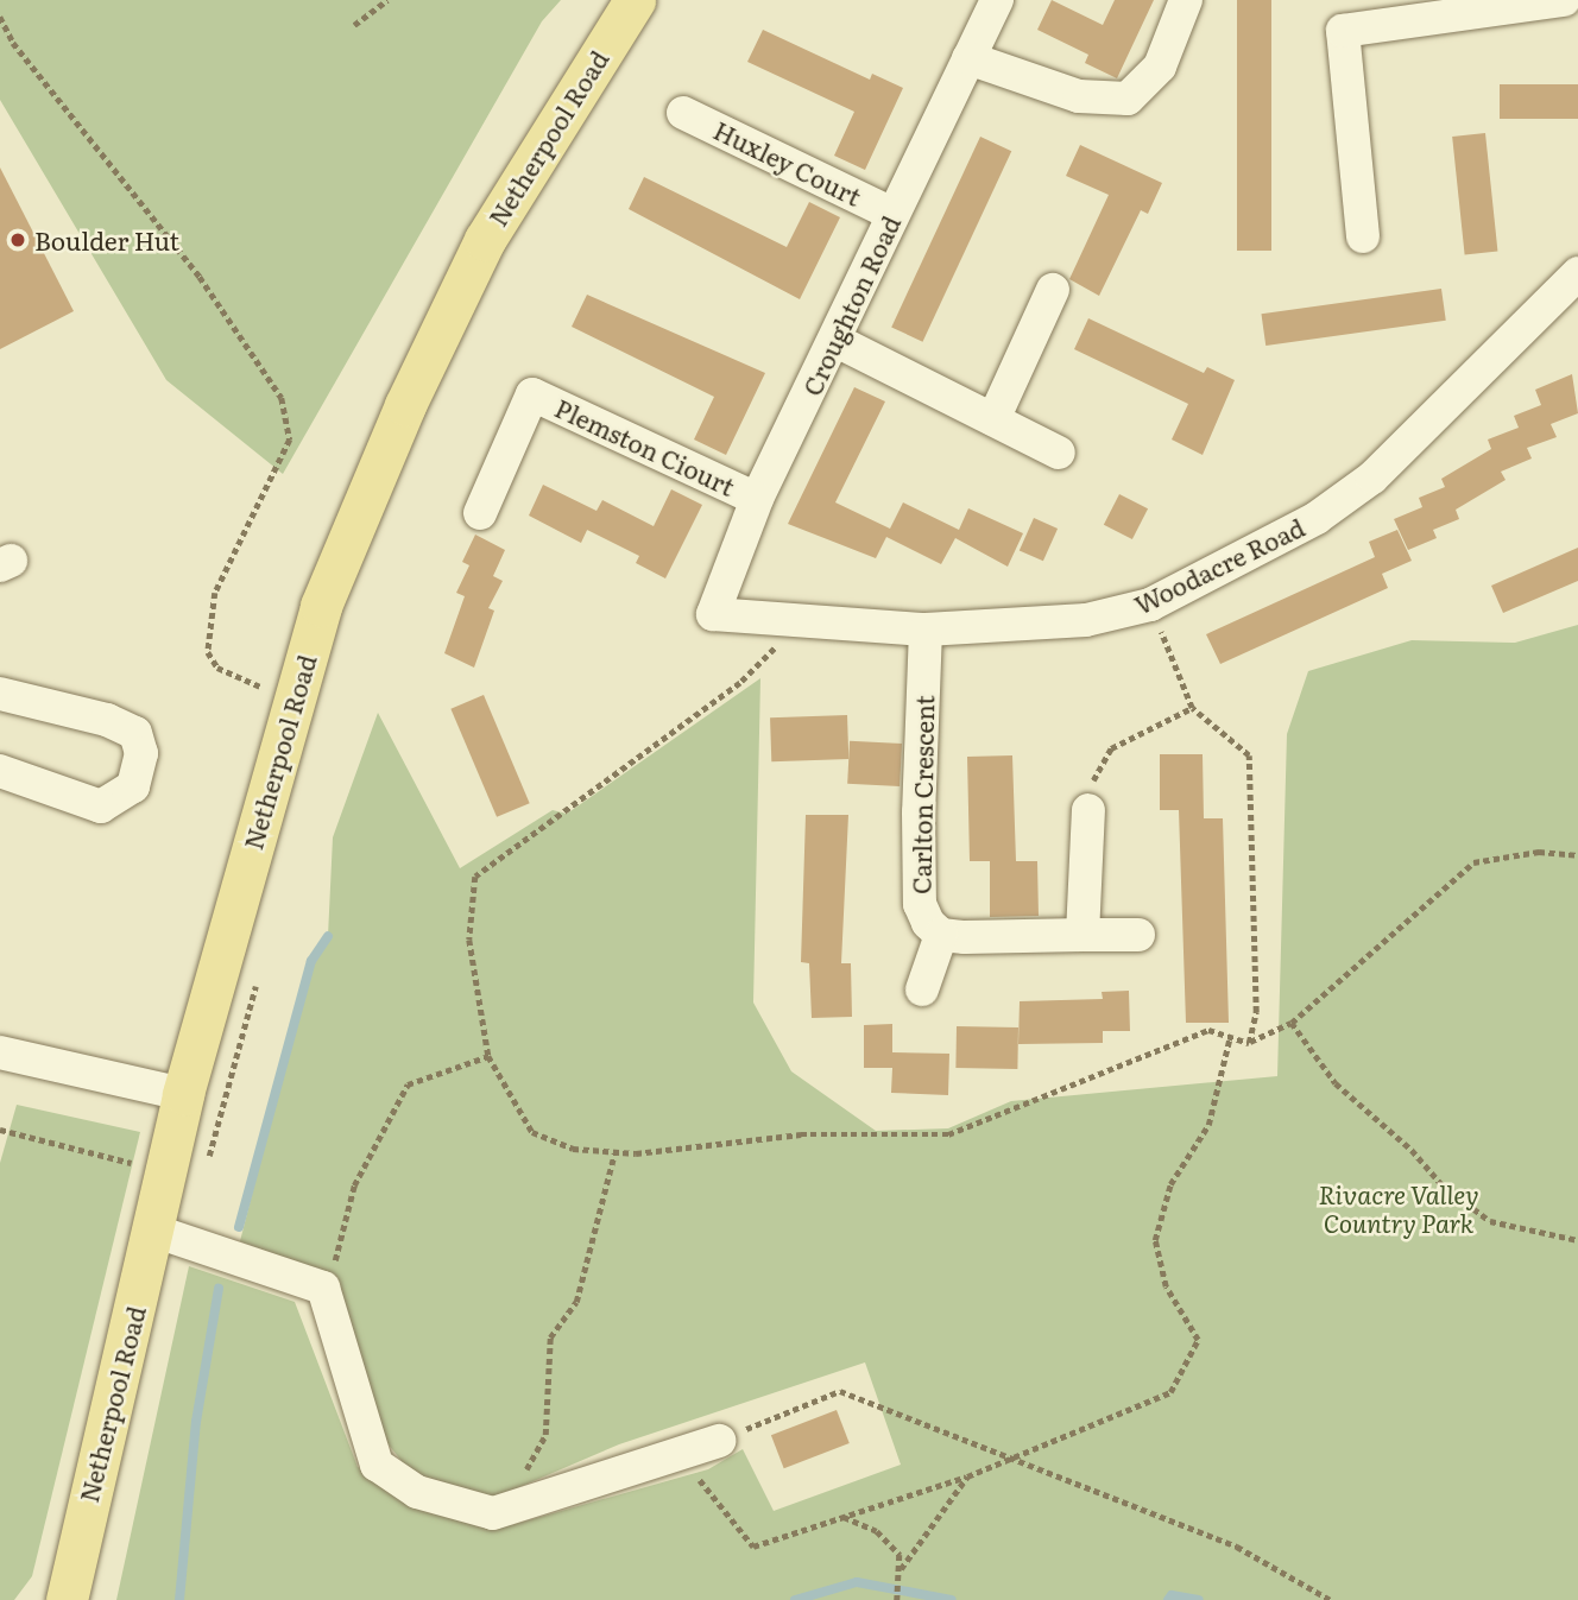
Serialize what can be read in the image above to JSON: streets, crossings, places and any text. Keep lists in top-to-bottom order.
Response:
{
  "streets": {
    "main road": ["Netherpool Road"],
    "street": [
      "Huxley Court",
      "Croughton Road",
      "Plemston Ciourt",
      "Woodacre Road",
      "Carlton Crescent"
    ]
  },
  "crossings": [
    ["Huxley Court", "Croughton Road"],
    ["Croughton Road", "Plemston Ciourt"],
    ["Croughton Road", "Woodacre Road"],
    ["Woodacre Road", "Carlton Crescent"]
  ],
  "parks": ["Rivacre Valley Country Park"],
  "places": ["Boulder Hut"]
}
